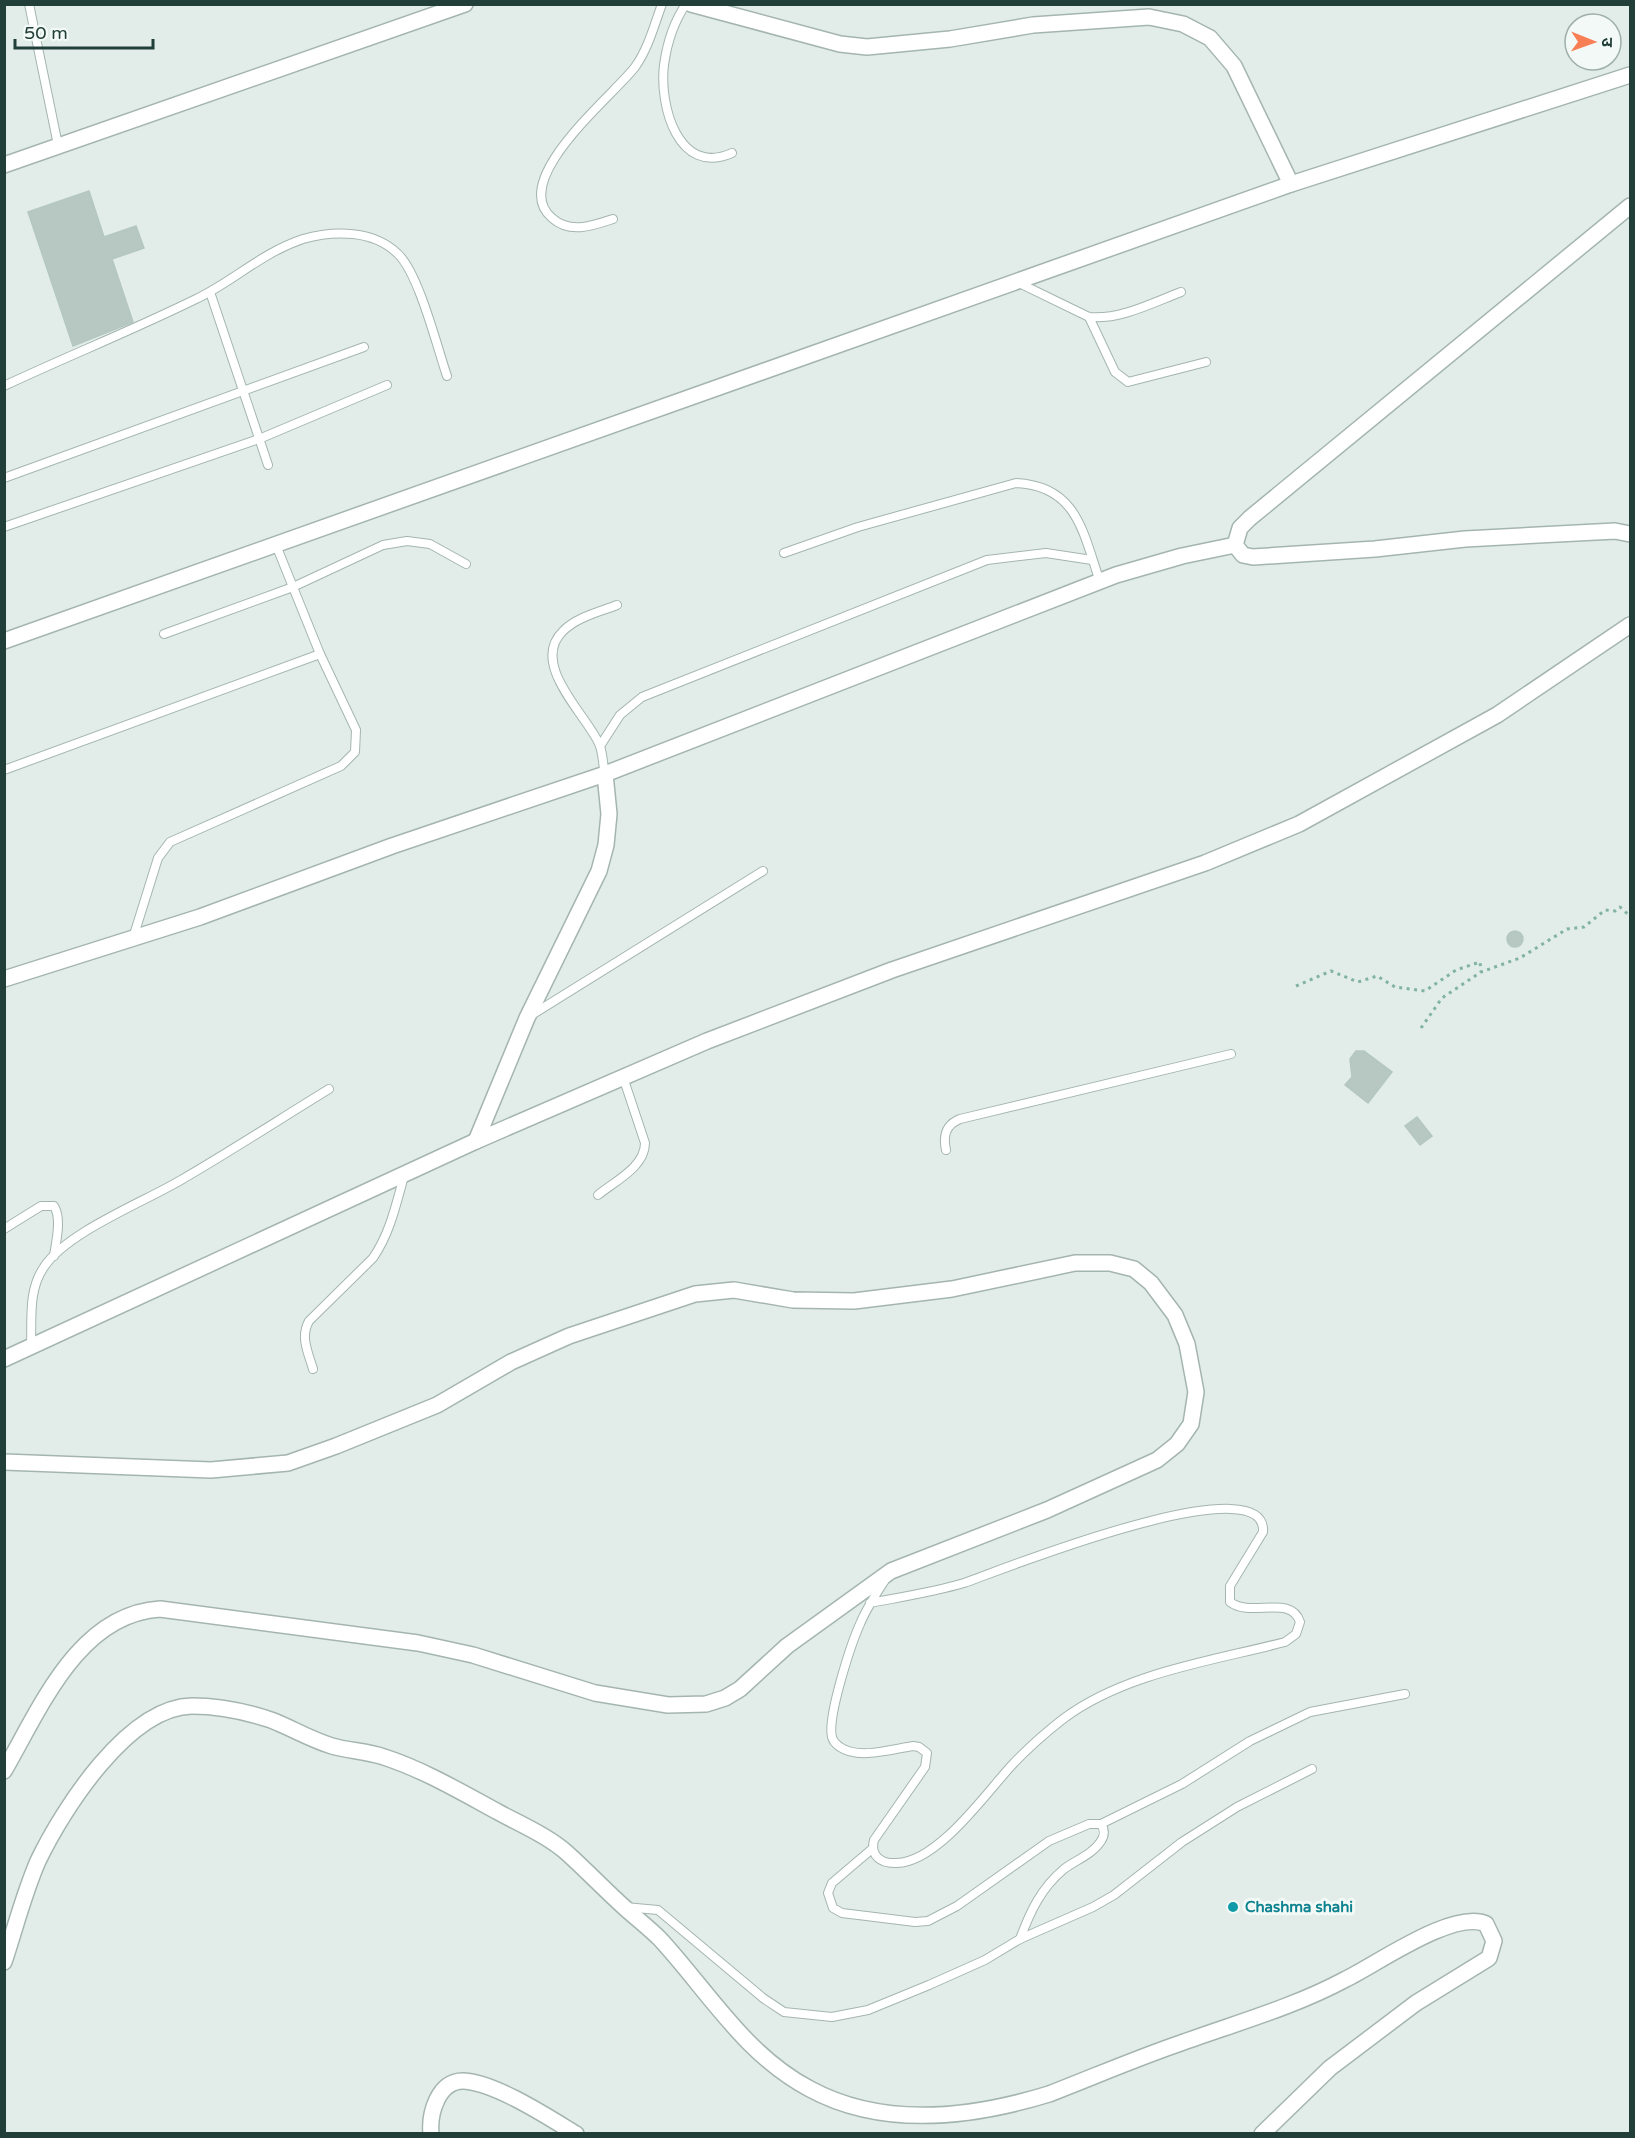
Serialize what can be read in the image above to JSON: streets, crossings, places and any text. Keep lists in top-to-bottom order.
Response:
{
  "places": ["Chashma shahi"],
  "scale_bar": "50 m",
  "north": "right"
}
